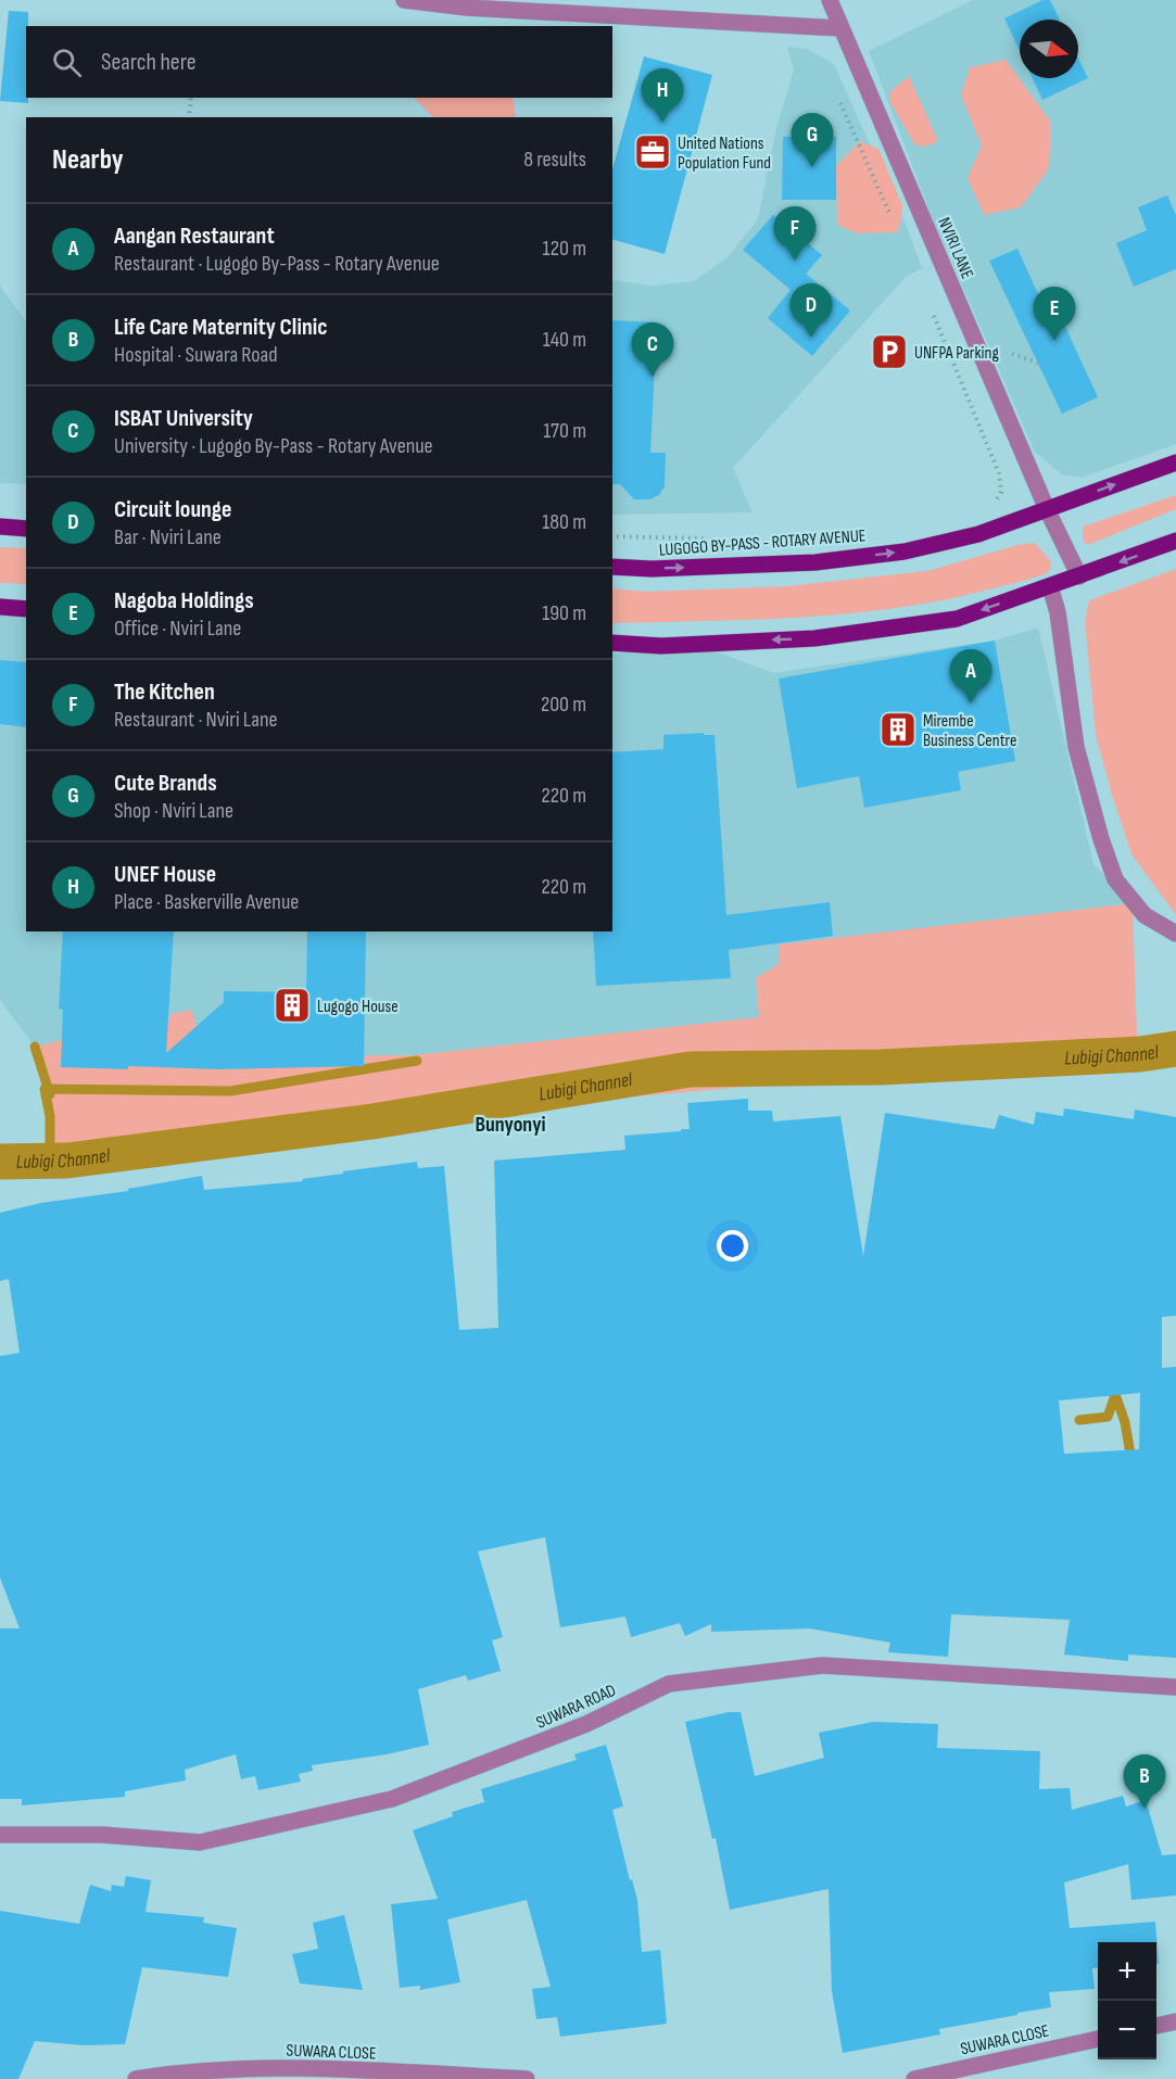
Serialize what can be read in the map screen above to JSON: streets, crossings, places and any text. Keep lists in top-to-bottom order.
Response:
{
  "streets": {
    "main road": ["LUGOGO BY-PASS - ROTARY AVENUE"],
    "street": ["NVIRI LANE", "SUWARA ROAD", "SUWARA CLOSE"]
  },
  "crossings": [
    ["NVIRI LANE", "LUGOGO BY-PASS - ROTARY AVENUE"]
  ],
  "districts": ["Bunyonyi"],
  "water": ["Lubigi Channel"],
  "places": {
    "office": ["United Nations Population Fund"],
    "parking": ["UNFPA Parking"],
    "building": ["Mirembe Business Centre", "Lugogo House"]
  },
  "north": "right",
  "page": {
    "search": "Search here",
    "pins": [
      "H",
      "G",
      "F",
      "D",
      "E",
      "C",
      "A",
      "B"
    ],
    "heading": ["Nearby", "8 results"],
    "list": [
      {
        "mark": "A",
        "name": "Aangan Restaurant",
        "note": "Restaurant · Lugogo By-Pass - Rotary Avenue",
        "value": "120 m"
      },
      {
        "mark": "B",
        "name": "Life Care Maternity Clinic",
        "note": "Hospital · Suwara Road",
        "value": "140 m"
      },
      {
        "mark": "C",
        "name": "ISBAT University",
        "note": "University · Lugogo By-Pass - Rotary Avenue",
        "value": "170 m"
      },
      {
        "mark": "D",
        "name": "Circuit lounge",
        "note": "Bar · Nviri Lane",
        "value": "180 m"
      },
      {
        "mark": "E",
        "name": "Nagoba Holdings",
        "note": "Office · Nviri Lane",
        "value": "190 m"
      },
      {
        "mark": "F",
        "name": "The Kitchen",
        "note": "Restaurant · Nviri Lane",
        "value": "200 m"
      },
      {
        "mark": "G",
        "name": "Cute Brands",
        "note": "Shop · Nviri Lane",
        "value": "220 m"
      },
      {
        "mark": "H",
        "name": "UNEF House",
        "note": "Place · Baskerville Avenue",
        "value": "220 m"
      }
    ],
    "map_buttons": ["+", "−"]
  }
}
